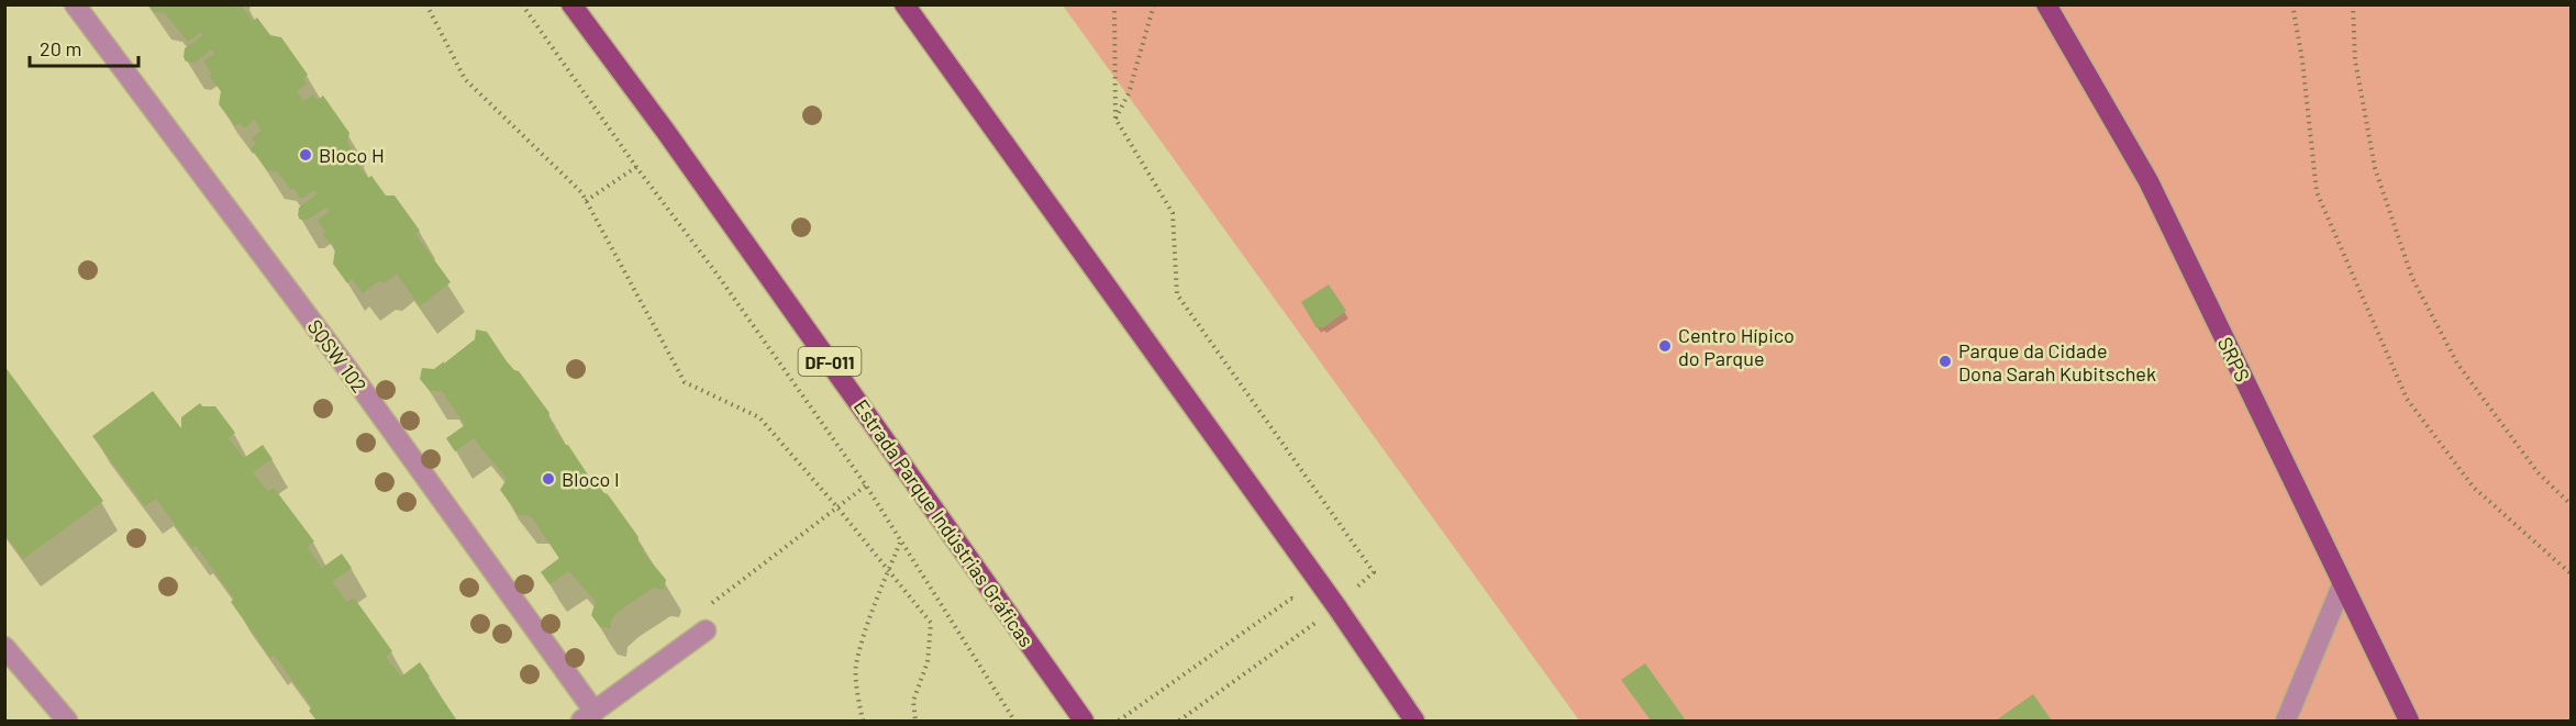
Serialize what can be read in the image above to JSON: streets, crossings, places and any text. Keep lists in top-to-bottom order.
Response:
{
  "streets": {
    "main road": ["SRPS", "DF-011", "Estrada Parque Indústrias Gráficas"],
    "street": ["SQSW 102"]
  },
  "places": [
    "Bloco H",
    "Centro Hípico do Parque",
    "Parque da Cidade Dona Sarah Kubitschek",
    "Bloco I"
  ],
  "scale_bar": "20 m"
}
